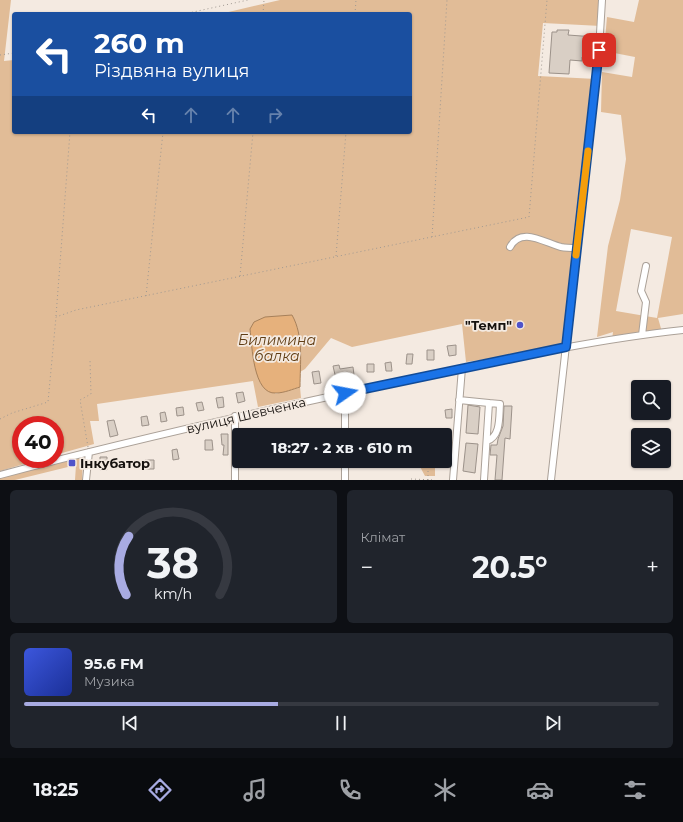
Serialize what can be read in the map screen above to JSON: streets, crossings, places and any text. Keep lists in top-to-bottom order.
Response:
{
  "streets": {
    "street": ["вулиця Шевченка"]
  },
  "water": ["Билимина балка"],
  "places": {
    "other": ["\"Темп\""],
    "transit": ["Інкубатор"]
  },
  "page": {
    "turn": ["260 m", "Різдвяна вулиця"],
    "limit": "40",
    "trip": "18:27 · 2 хв · 610 m",
    "tile": "Клімат",
    "heat": ["−", "20.5°", "+"],
    "song": ["95.6 FM", "Музика"],
    "tabs": "18:25",
    "gauge": ["38", "km/h"]
  }
}
